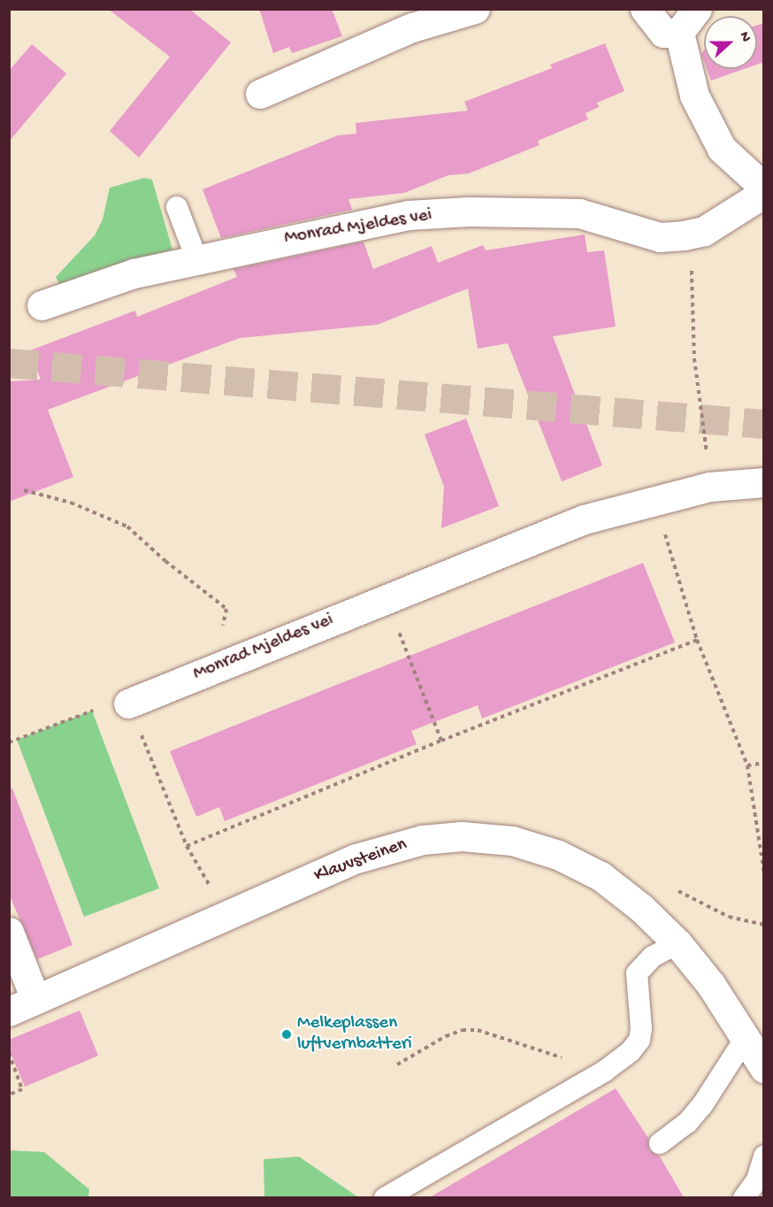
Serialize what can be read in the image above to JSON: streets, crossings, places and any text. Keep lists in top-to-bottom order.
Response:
{
  "streets": {
    "street": ["Monrad Mjeldes vei", "Klauvsteinen"]
  },
  "places": ["Melkeplassen luftvernbatteri"],
  "north": "right"
}
